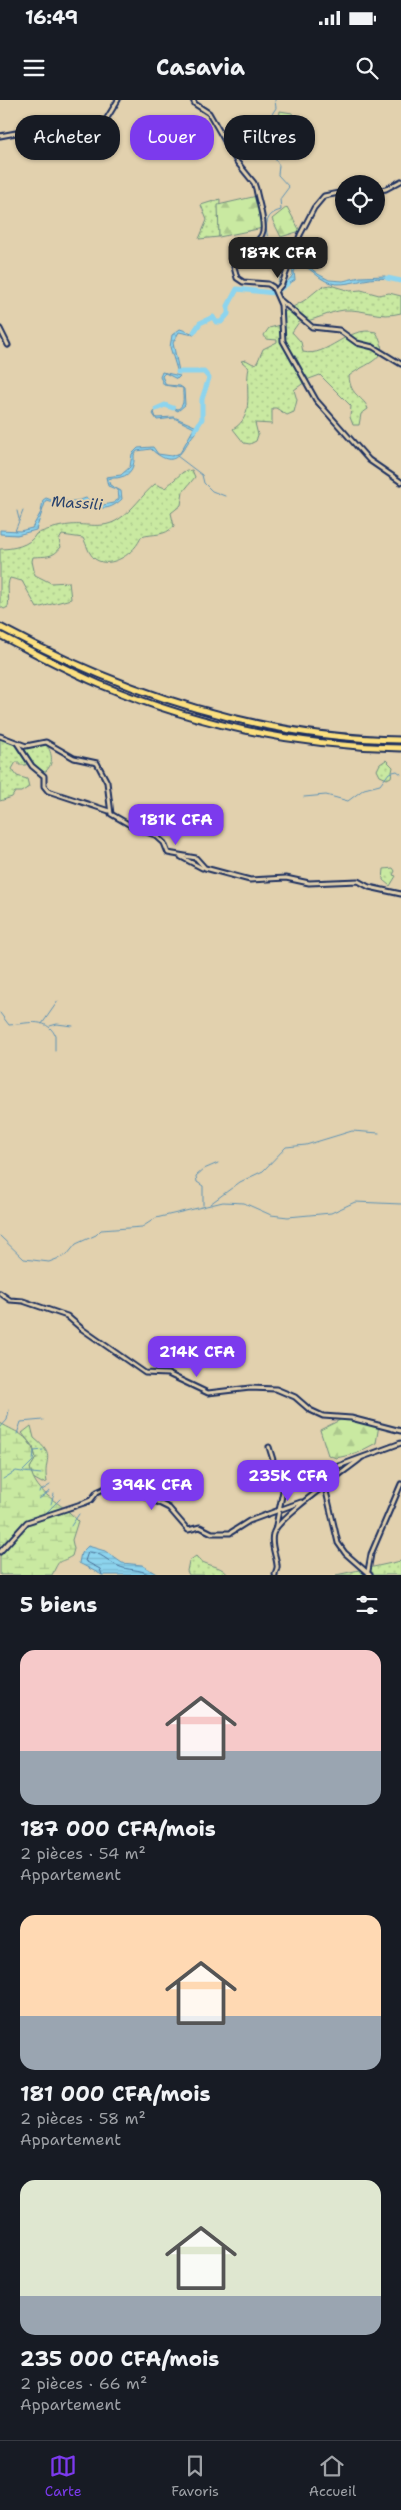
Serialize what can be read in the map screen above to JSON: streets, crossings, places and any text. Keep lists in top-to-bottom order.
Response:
{
  "water": ["Massili"],
  "page": {
    "status": "16:49",
    "header": "Casavia",
    "chip": ["Acheter", "Louer", "Filtres"],
    "price": [
      "187K CFA",
      "181K CFA",
      "214K CFA",
      "235K CFA",
      "394K CFA"
    ],
    "heading": "5 biens",
    "list": [
      {
        "name": "187 000 CFA/mois",
        "note": "2 pièces · 54 m² · Appartement"
      },
      {
        "name": "181 000 CFA/mois",
        "note": "2 pièces · 58 m² · Appartement"
      },
      {
        "name": "235 000 CFA/mois",
        "note": "2 pièces · 66 m² · Appartement"
      }
    ],
    "tabs": ["Carte", "Favoris", "Accueil"]
  }
}
